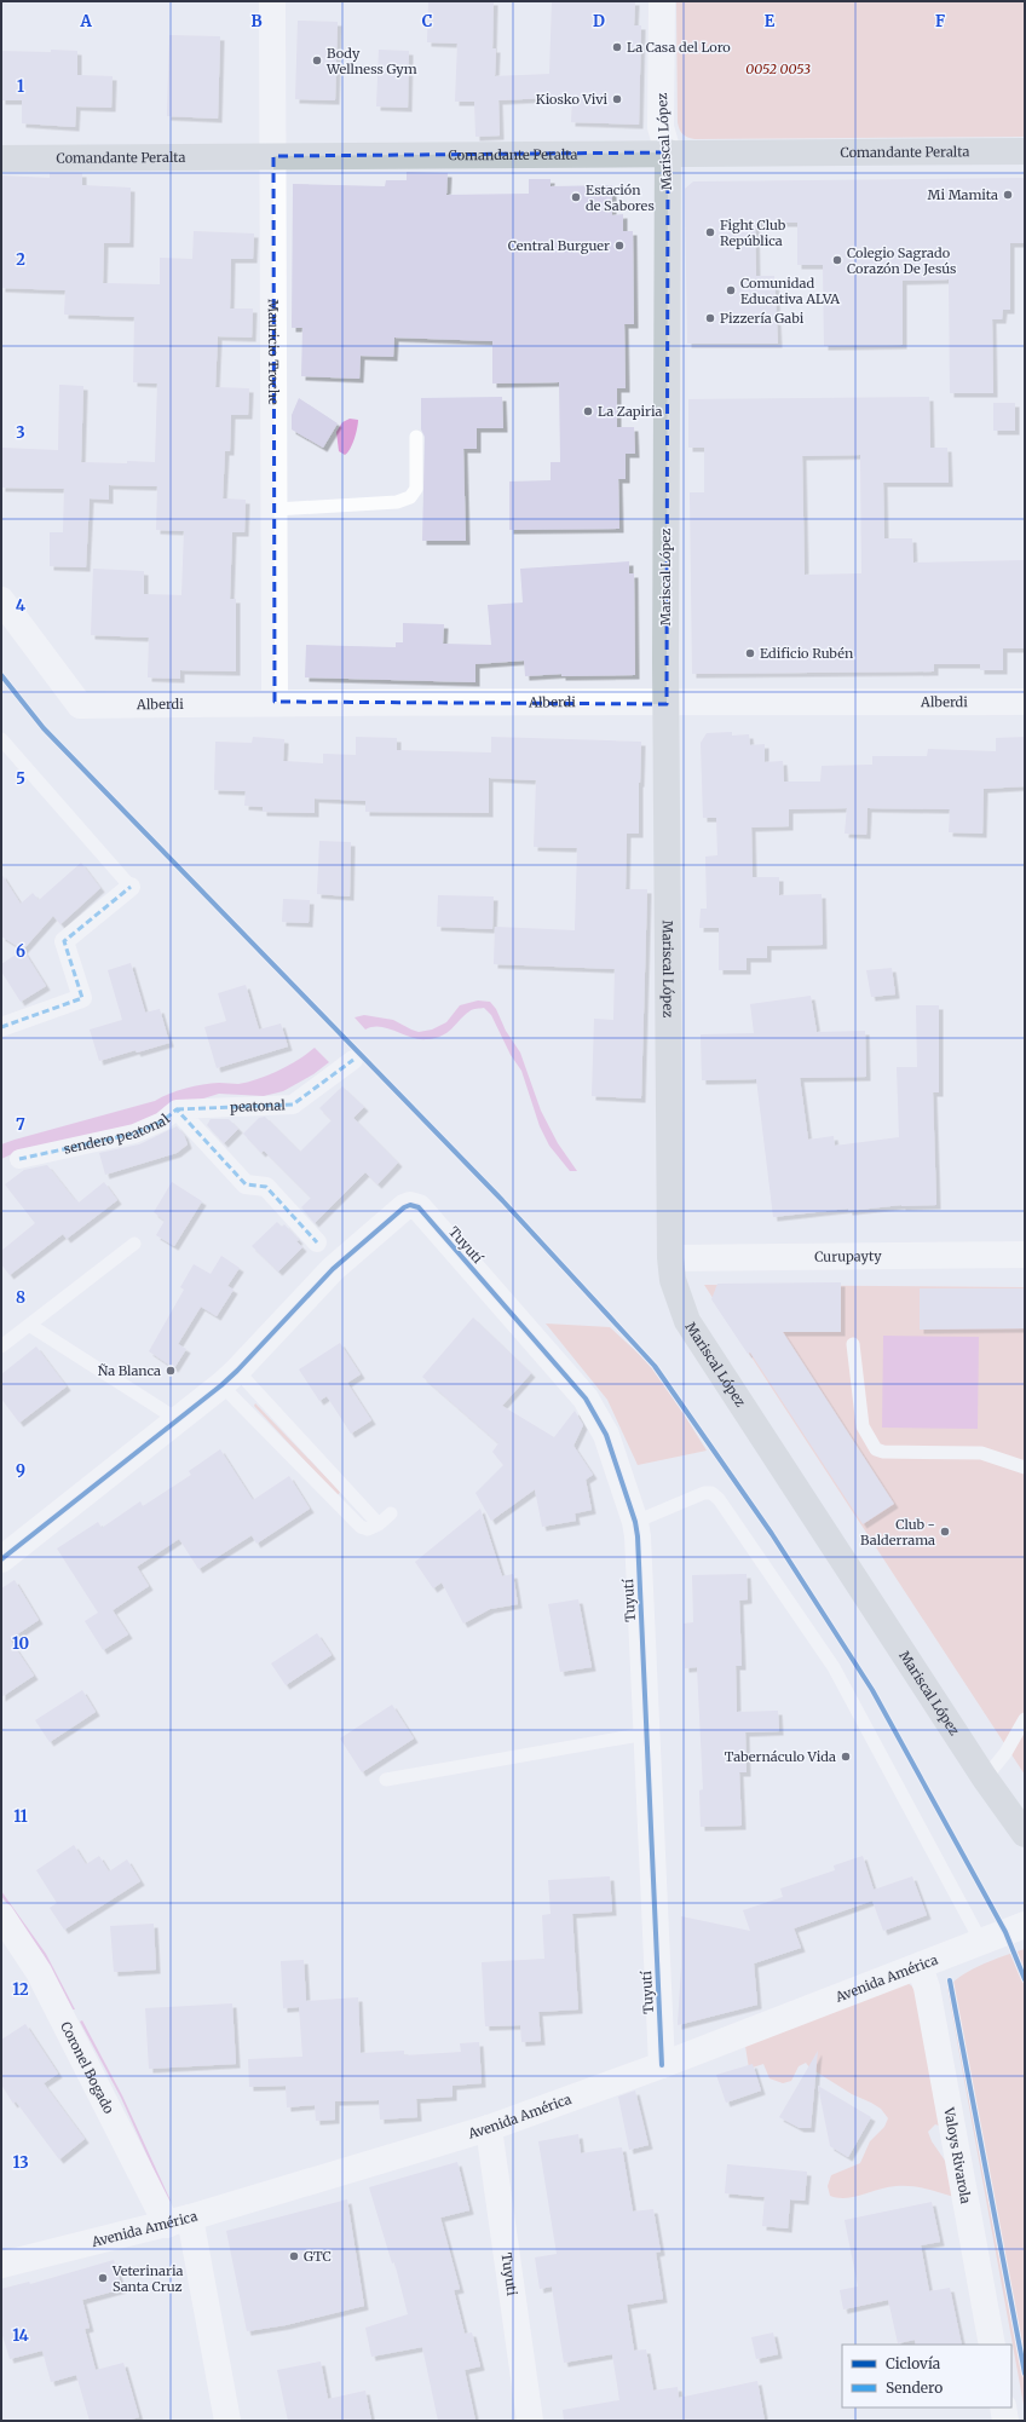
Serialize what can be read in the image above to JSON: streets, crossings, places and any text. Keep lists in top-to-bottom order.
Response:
{
  "streets": {
    "main road": ["Mariscal López", "Comandante Peralta"],
    "street": [
      "Mauricio Troche",
      "Alberdi",
      "peatonal",
      "sendero peatonal",
      "Tuyutí",
      "Curupayty",
      "Avenida América",
      "Coronel Bogado",
      "Valoys Rivarola",
      "Tuyuti"
    ]
  },
  "crossings": [
    ["Mariscal López", "Comandante Peralta"],
    ["Mariscal López", "Alberdi"],
    ["Mariscal López", "Curupayty"],
    ["Comandante Peralta", "Mauricio Troche"],
    ["Mauricio Troche", "Alberdi"],
    ["peatonal", "sendero peatonal"],
    ["Tuyutí", "Avenida América"],
    ["Avenida América", "Coronel Bogado"],
    ["Avenida América", "Valoys Rivarola"],
    ["Avenida América", "Tuyuti"]
  ],
  "parks": ["0052 0053"],
  "places": [
    "La Casa del Loro",
    "Body Wellness Gym",
    "Kiosko Vivi",
    "Mi Mamita",
    "Estación de Sabores",
    "Fight Club República",
    "Central Burguer",
    "Colegio Sagrado Corazón De Jesús",
    "Comunidad Educativa ALVA",
    "Pizzería Gabi",
    "La Zapiria",
    "Edificio Rubén",
    "Ña Blanca",
    "Club - Balderrama",
    "Tabernáculo Vida",
    "GTC",
    "Veterinaria Santa Cruz"
  ],
  "legend": ["Ciclovía", "Sendero"],
  "grid": {
    "columns": [
      "A",
      "B",
      "C",
      "D",
      "E",
      "F"
    ],
    "rows": [
      "1",
      "2",
      "3",
      "4",
      "5",
      "6",
      "7",
      "8",
      "9",
      "10",
      "11",
      "12",
      "13",
      "14"
    ]
  }
}
